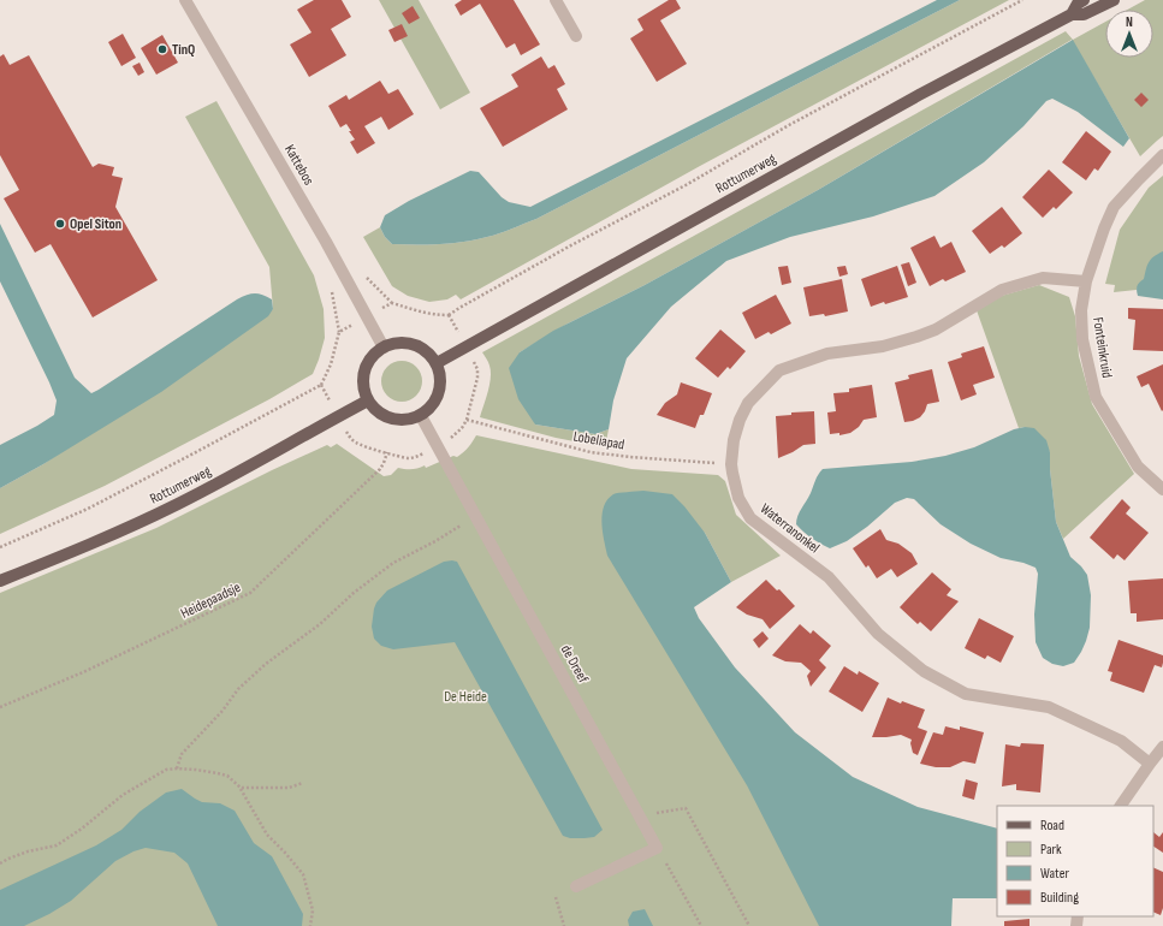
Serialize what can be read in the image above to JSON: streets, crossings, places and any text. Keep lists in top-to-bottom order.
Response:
{
  "streets": {
    "main road": ["Rottumerweg"],
    "street": [
      "Kattebos",
      "Fonteinkruid",
      "Waterranonkel",
      "de Dreef"
    ],
    "path": ["Lobeliapad", "Heidepaadsje"]
  },
  "crossings": [
    ["Kattebos", "Rottumerweg"],
    ["Kattebos", "de Dreef"],
    ["Rottumerweg", "de Dreef"],
    ["Fonteinkruid", "Waterranonkel"],
    ["Lobeliapad", "Waterranonkel"]
  ],
  "parks": ["De Heide"],
  "places": ["TinQ", "Opel Siton"],
  "legend": [
    "Road",
    "Park",
    "Water",
    "Building"
  ],
  "north": "top"
}
